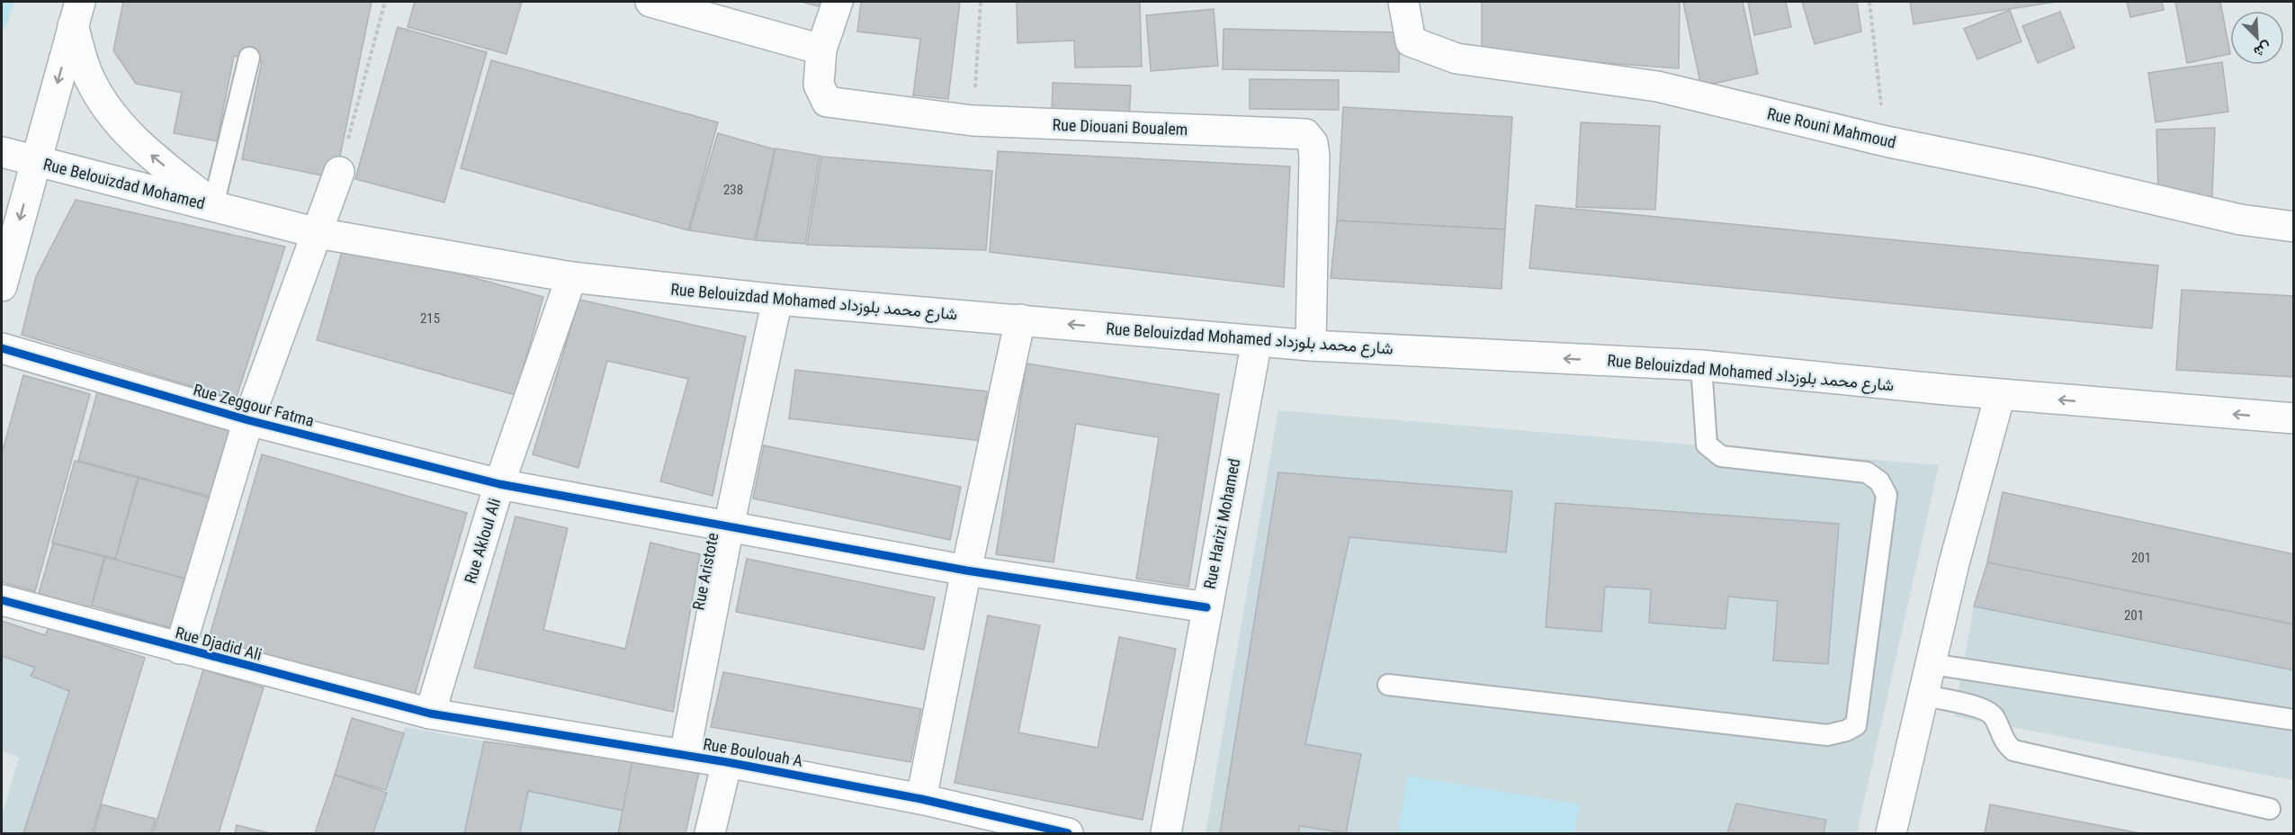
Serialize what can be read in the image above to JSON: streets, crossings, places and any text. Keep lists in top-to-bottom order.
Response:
{
  "streets": {
    "street": [
      "Rue Diouani Boualem",
      "Rue Rouni Mahmoud",
      "Rue Belouizdad Mohamed",
      "Rue Belouizdad Mohamed شارع محمد بلوزداد",
      "Rue Zeggour Fatma",
      "Rue Harizi Mohamed",
      "Rue Akloul Ali",
      "Rue Aristote",
      "Rue Djadid Ali",
      "Rue Boulouah A"
    ]
  },
  "crossings": [
    ["Rue Diouani Boualem", "Rue Belouizdad Mohamed شارع محمد بلوزداد"],
    ["Rue Belouizdad Mohamed", "Rue Belouizdad Mohamed شارع محمد بلوزداد"],
    ["Rue Belouizdad Mohamed شارع محمد بلوزداد", "Rue Harizi Mohamed"],
    ["Rue Belouizdad Mohamed شارع محمد بلوزداد", "Rue Akloul Ali"],
    ["Rue Belouizdad Mohamed شارع محمد بلوزداد", "Rue Aristote"],
    ["Rue Zeggour Fatma", "Rue Harizi Mohamed"],
    ["Rue Zeggour Fatma", "Rue Akloul Ali"],
    ["Rue Zeggour Fatma", "Rue Aristote"],
    ["Rue Akloul Ali", "Rue Djadid Ali"],
    ["Rue Akloul Ali", "Rue Boulouah A"],
    ["Rue Aristote", "Rue Boulouah A"],
    ["Rue Djadid Ali", "Rue Boulouah A"]
  ],
  "one_way": ["Rue Belouizdad Mohamed شارع محمد بلوزداد"],
  "house_numbers": [
    "238",
    "215",
    "201",
    "201"
  ],
  "north": "bottom right"
}
